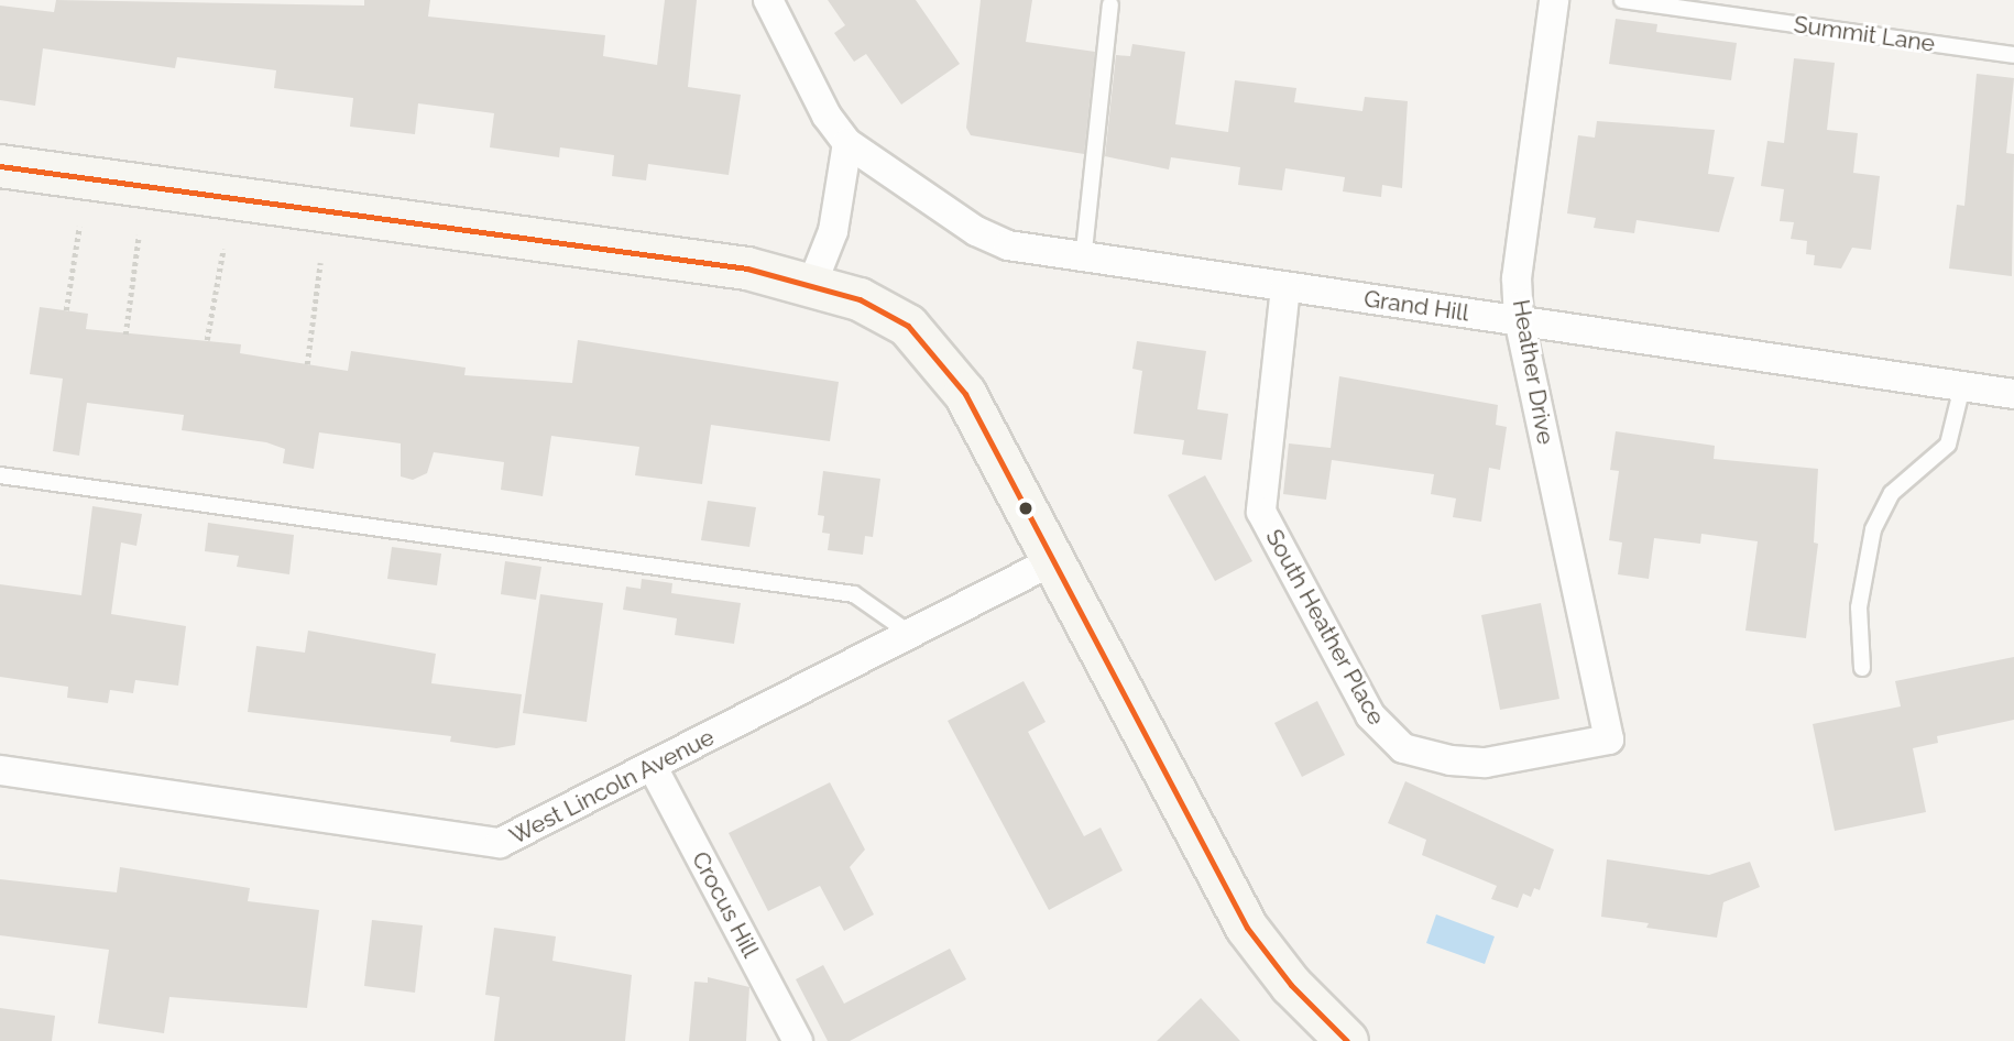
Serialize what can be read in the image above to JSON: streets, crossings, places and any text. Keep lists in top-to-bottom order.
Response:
{
  "streets": {
    "street": [
      "Grand Hill",
      "Heather Drive",
      "South Heather Place",
      "West Lincoln Avenue",
      "Crocus Hill"
    ],
    "lane": ["Summit Lane"]
  },
  "crossings": [
    ["Grand Hill", "Heather Drive"],
    ["Grand Hill", "South Heather Place"],
    ["Heather Drive", "South Heather Place"],
    ["West Lincoln Avenue", "Crocus Hill"]
  ]
}
